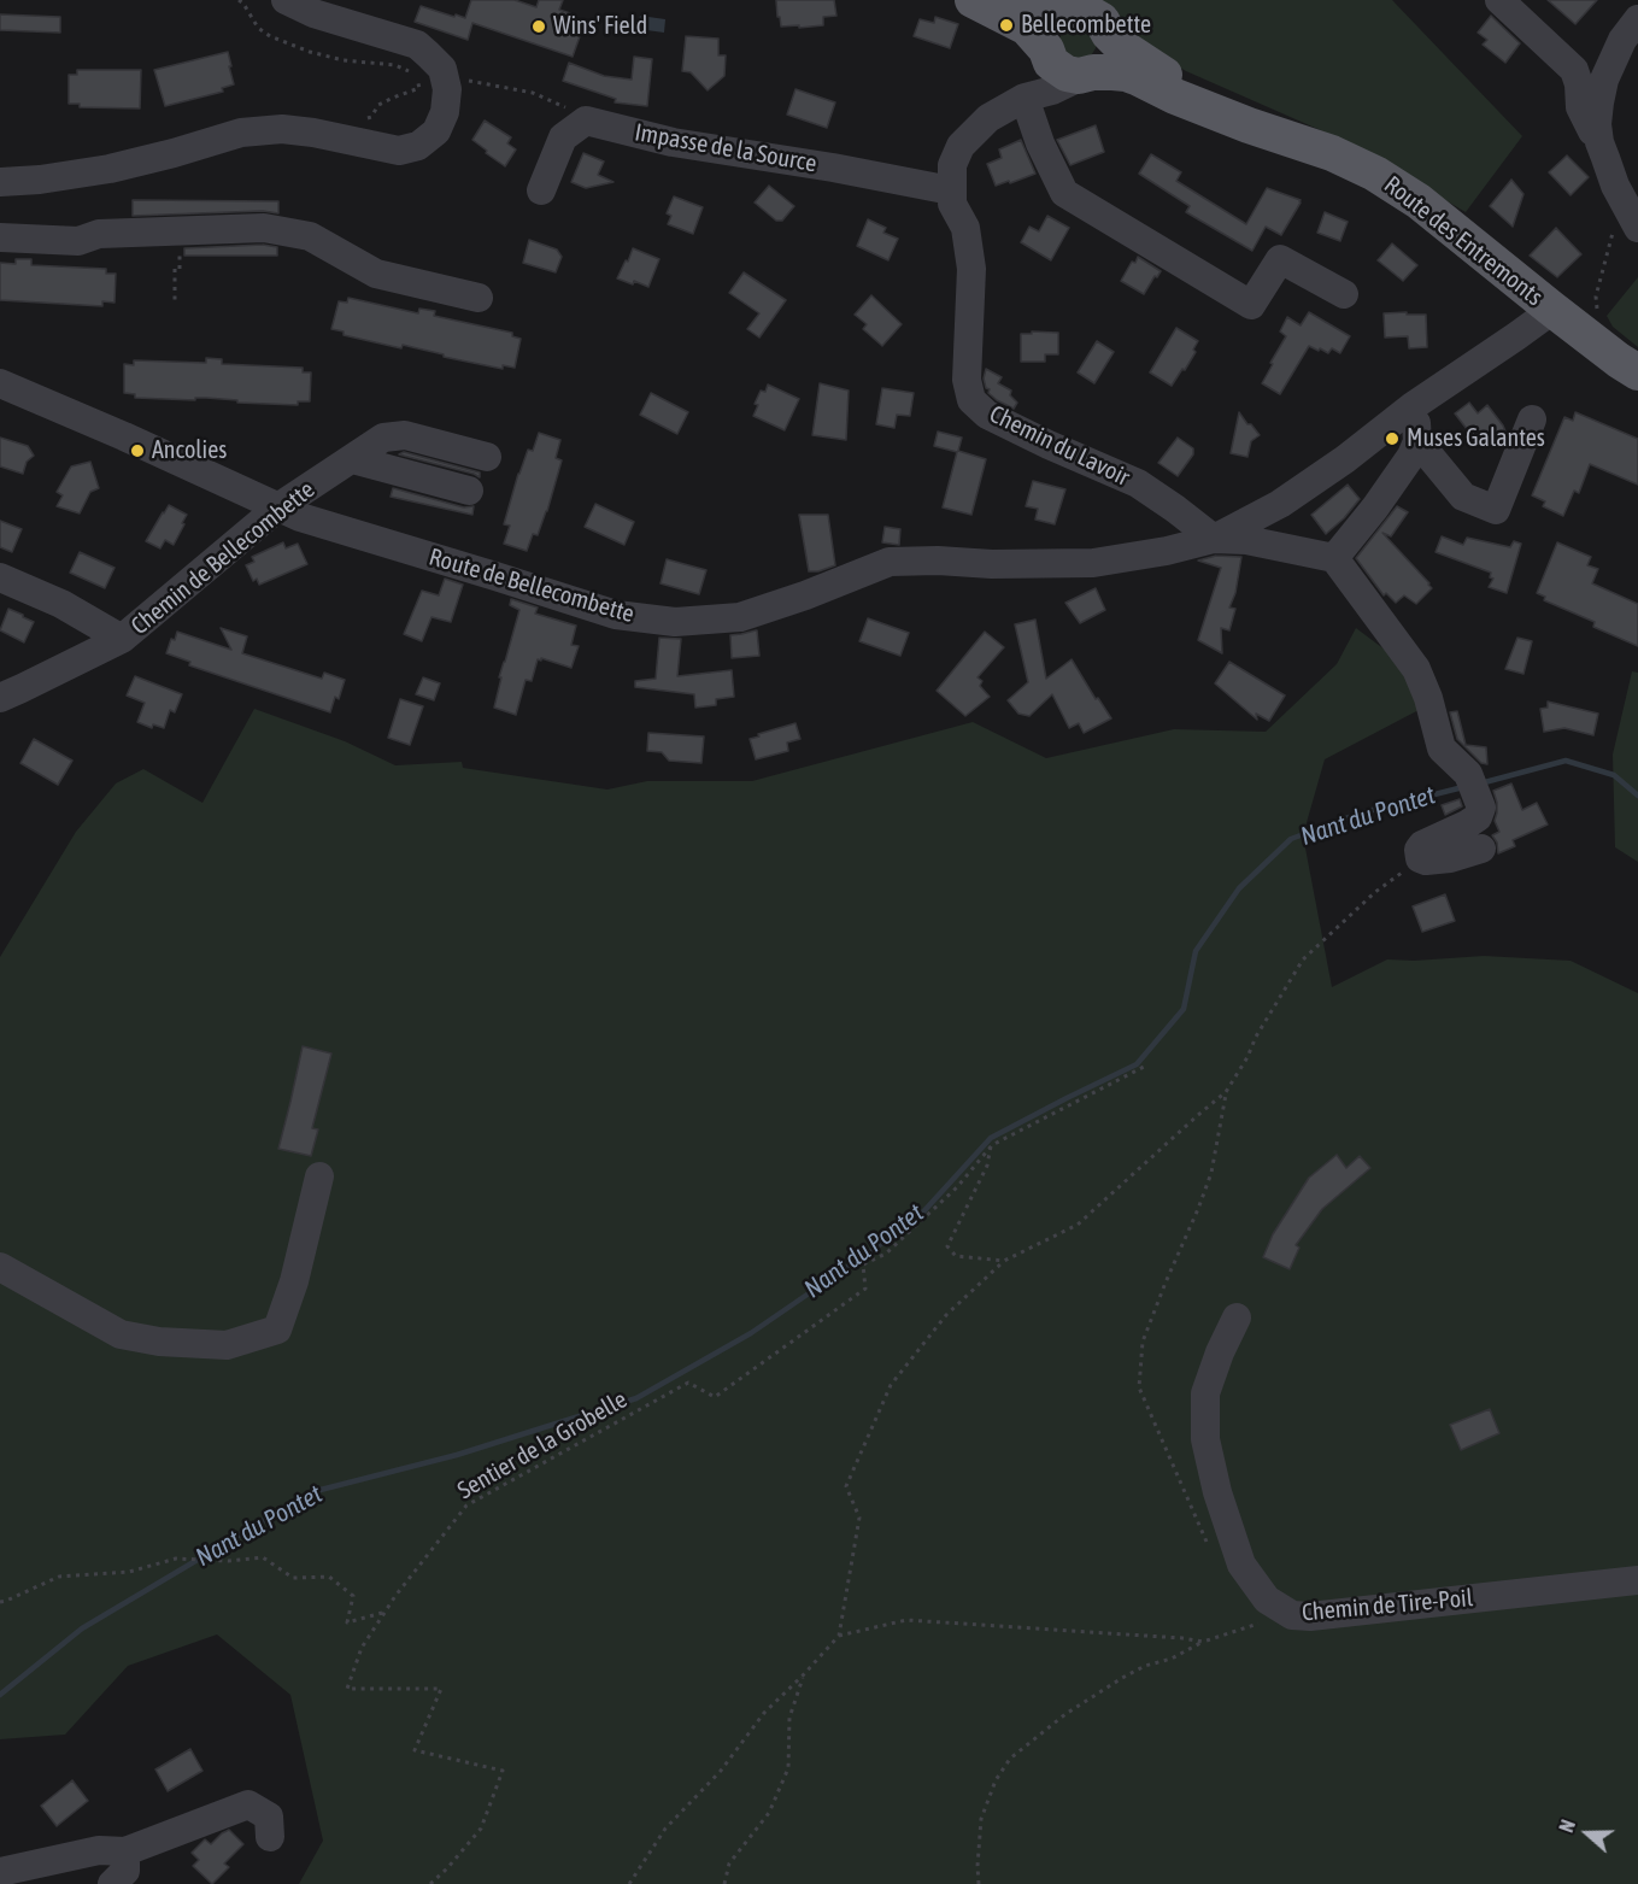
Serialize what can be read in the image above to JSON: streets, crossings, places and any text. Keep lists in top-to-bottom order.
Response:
{
  "streets": {
    "main road": ["Route des Entremonts"],
    "street": [
      "Impasse de la Source",
      "Chemin du Lavoir",
      "Chemin de Bellecombette",
      "Route de Bellecombette",
      "Chemin de Tire-Poil"
    ],
    "path": ["Sentier de la Grobelle"]
  },
  "crossings": [
    ["Impasse de la Source", "Chemin du Lavoir"],
    ["Route des Entremonts", "Chemin du Lavoir"],
    ["Route des Entremonts", "Route de Bellecombette"],
    ["Chemin du Lavoir", "Route de Bellecombette"],
    ["Chemin de Bellecombette", "Route de Bellecombette"]
  ],
  "water": ["Nant du Pontet"],
  "places": [
    "Bellecombette",
    "Wins' Field",
    "Muses Galantes",
    "Ancolies"
  ],
  "north": "left"
}
